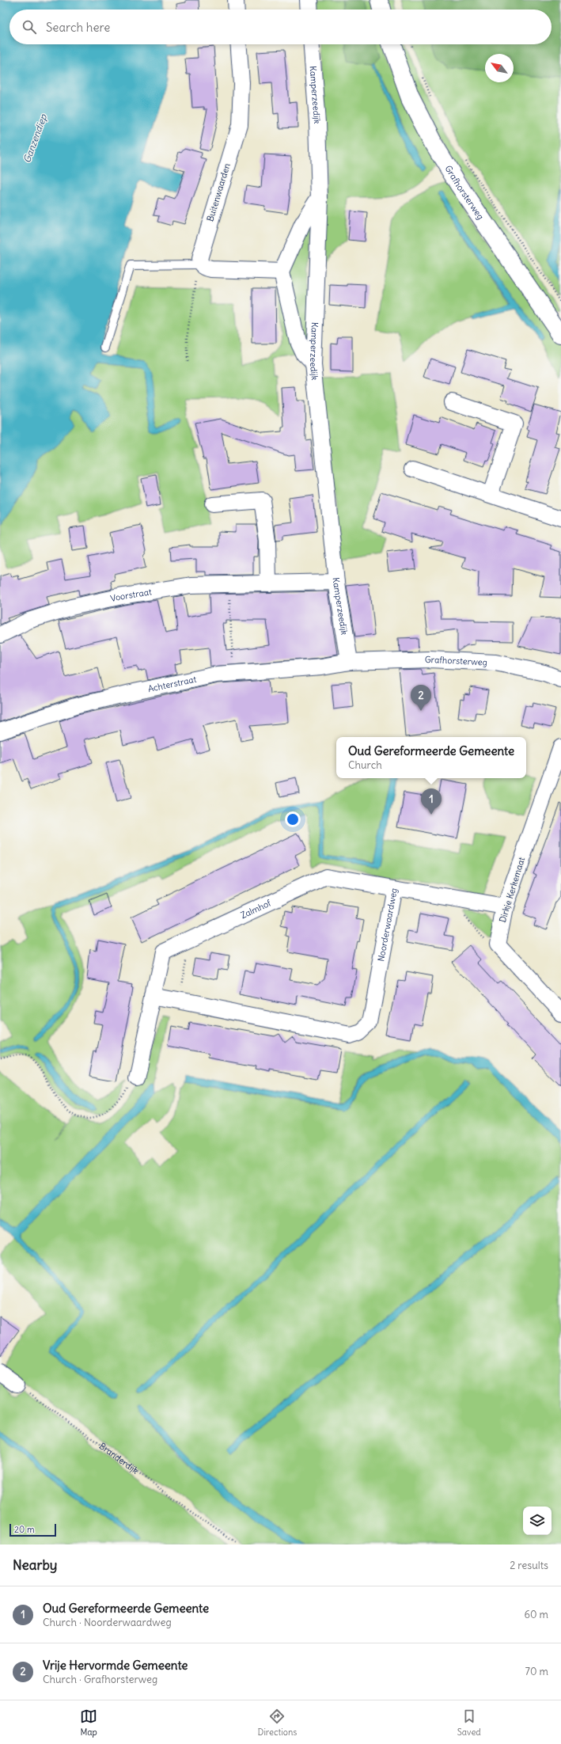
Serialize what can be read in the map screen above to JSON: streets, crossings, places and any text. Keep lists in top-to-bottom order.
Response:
{
  "streets": {
    "main road": ["Grafhorsterweg"],
    "street": [
      "Kamperzeedijk",
      "Buitenwaarden",
      "Voorstraat",
      "Achterstraat",
      "Dirkje Kerkemaat",
      "Zalmhof",
      "Noorderwaardweg"
    ],
    "path": ["Branderdijk"]
  },
  "crossings": [
    ["Kamperzeedijk", "Grafhorsterweg"],
    ["Kamperzeedijk", "Voorstraat"],
    ["Kamperzeedijk", "Achterstraat"],
    ["Grafhorsterweg", "Achterstraat"],
    ["Dirkje Kerkemaat", "Noorderwaardweg"],
    ["Zalmhof", "Noorderwaardweg"]
  ],
  "water": ["Ganzendiep"],
  "scale_bar": "20 m",
  "north": "top left",
  "page": {
    "search": "Search here",
    "pins": ["2", "1"],
    "popup": ["Oud Gereformeerde Gemeente", "Church"],
    "scale": "20 m",
    "heading": ["Nearby", "2 results"],
    "list": [
      {
        "mark": "1",
        "name": "Oud Gereformeerde Gemeente",
        "note": "Church · Noorderwaardweg",
        "value": "60 m"
      },
      {
        "mark": "2",
        "name": "Vrije Hervormde Gemeente",
        "note": "Church · Grafhorsterweg",
        "value": "70 m"
      }
    ],
    "nav": ["Map", "Directions", "Saved"]
  }
}
